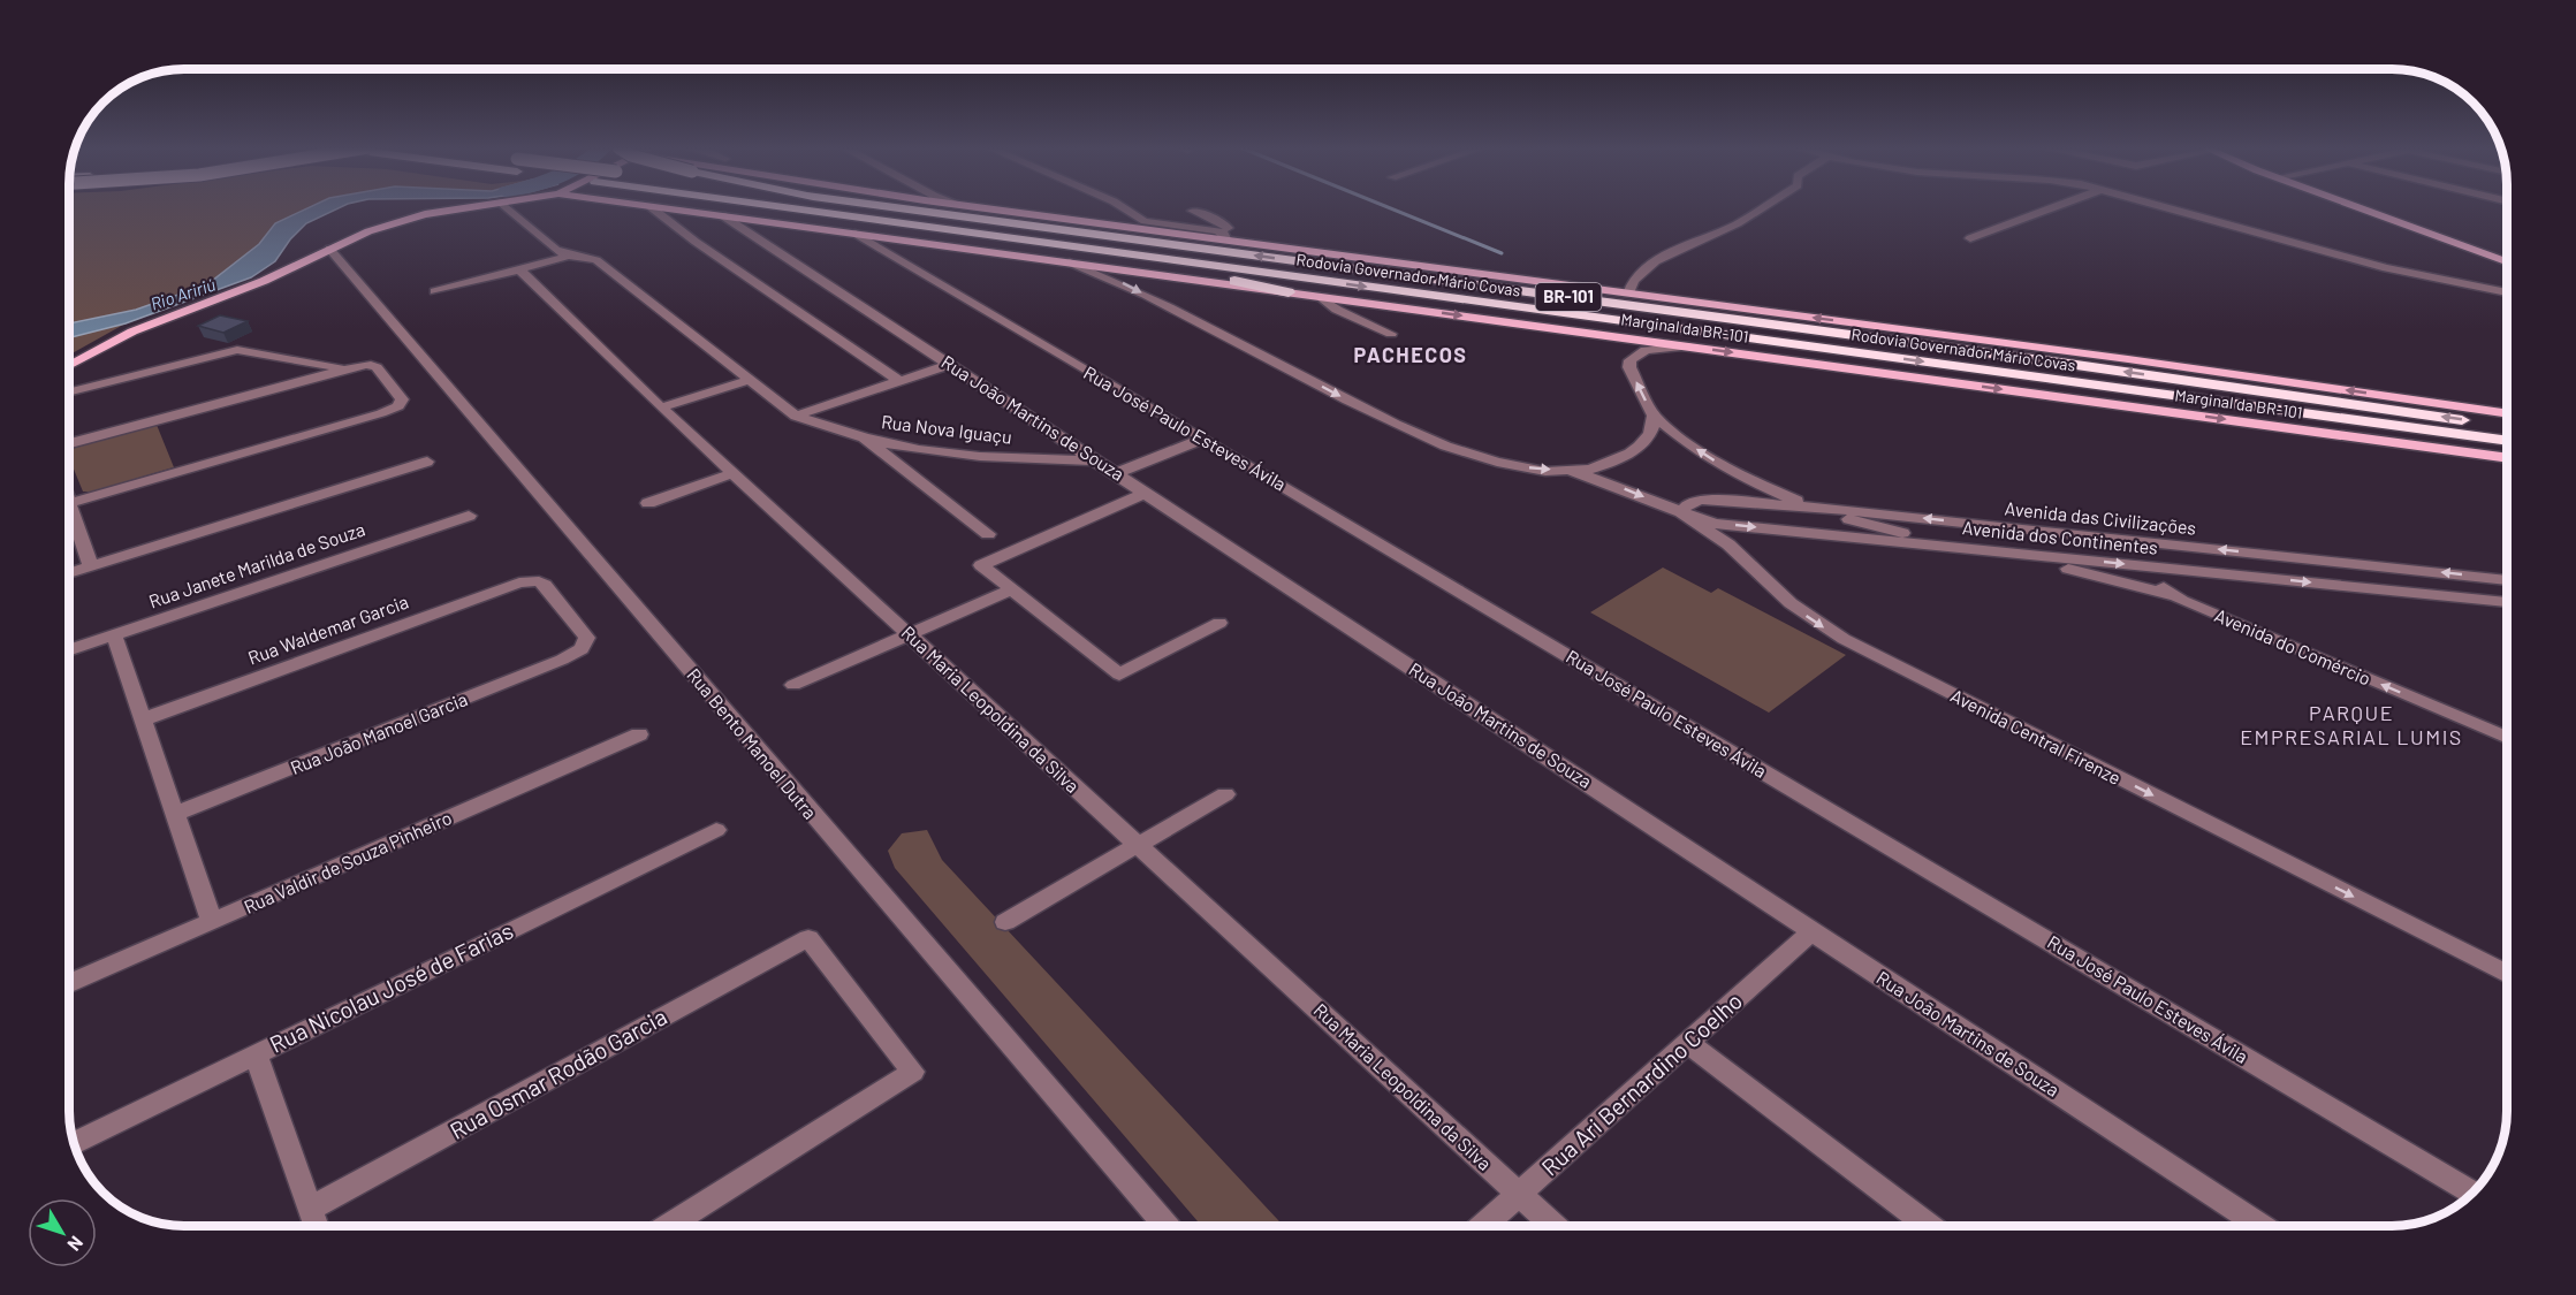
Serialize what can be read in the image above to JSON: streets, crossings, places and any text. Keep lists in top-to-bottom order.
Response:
{
  "streets": {
    "highway": ["Rodovia Governador Mário Covas", "BR-101"],
    "main road": ["Marginal da BR-101"],
    "street": [
      "Rua João Martins de Souza",
      "Rua José Paulo Esteves Ávila",
      "Rua Nova Iguaçu",
      "Avenida das Civilizações",
      "Avenida dos Continentes",
      "Rua Janete Marilda de Souza",
      "Rua Waldemar Garcia",
      "Avenida do Comércio",
      "Rua Maria Leopoldina da Silva",
      "Rua João Manoel Garcia",
      "Avenida Central Firenze",
      "Rua Bento Manoel Dutra",
      "Rua Valdir de Souza Pinheiro",
      "Rua Nicolau José de Farias",
      "Rua Osmar Rodão Garcia",
      "Rua Ari Bernardino Coelho"
    ]
  },
  "crossings": [
    ["Rodovia Governador Mário Covas", "Avenida Central Firenze"],
    ["Rua João Martins de Souza", "Rua Nova Iguaçu"],
    ["Rua João Martins de Souza", "Rua Ari Bernardino Coelho"],
    ["Avenida das Civilizações", "Avenida dos Continentes"],
    ["Avenida das Civilizações", "Avenida Central Firenze"],
    ["Avenida dos Continentes", "Avenida do Comércio"],
    ["Avenida dos Continentes", "Avenida Central Firenze"],
    ["Rua Waldemar Garcia", "Rua João Manoel Garcia"],
    ["Rua Maria Leopoldina da Silva", "Rua Ari Bernardino Coelho"]
  ],
  "one_way": ["Avenida das Civilizações", "Avenida dos Continentes", "Avenida do Comércio"],
  "districts": ["PACHECOS", "PARQUE EMPRESARIAL LUMIS"],
  "water": ["Rio Aririú"],
  "north": "bottom right"
}
